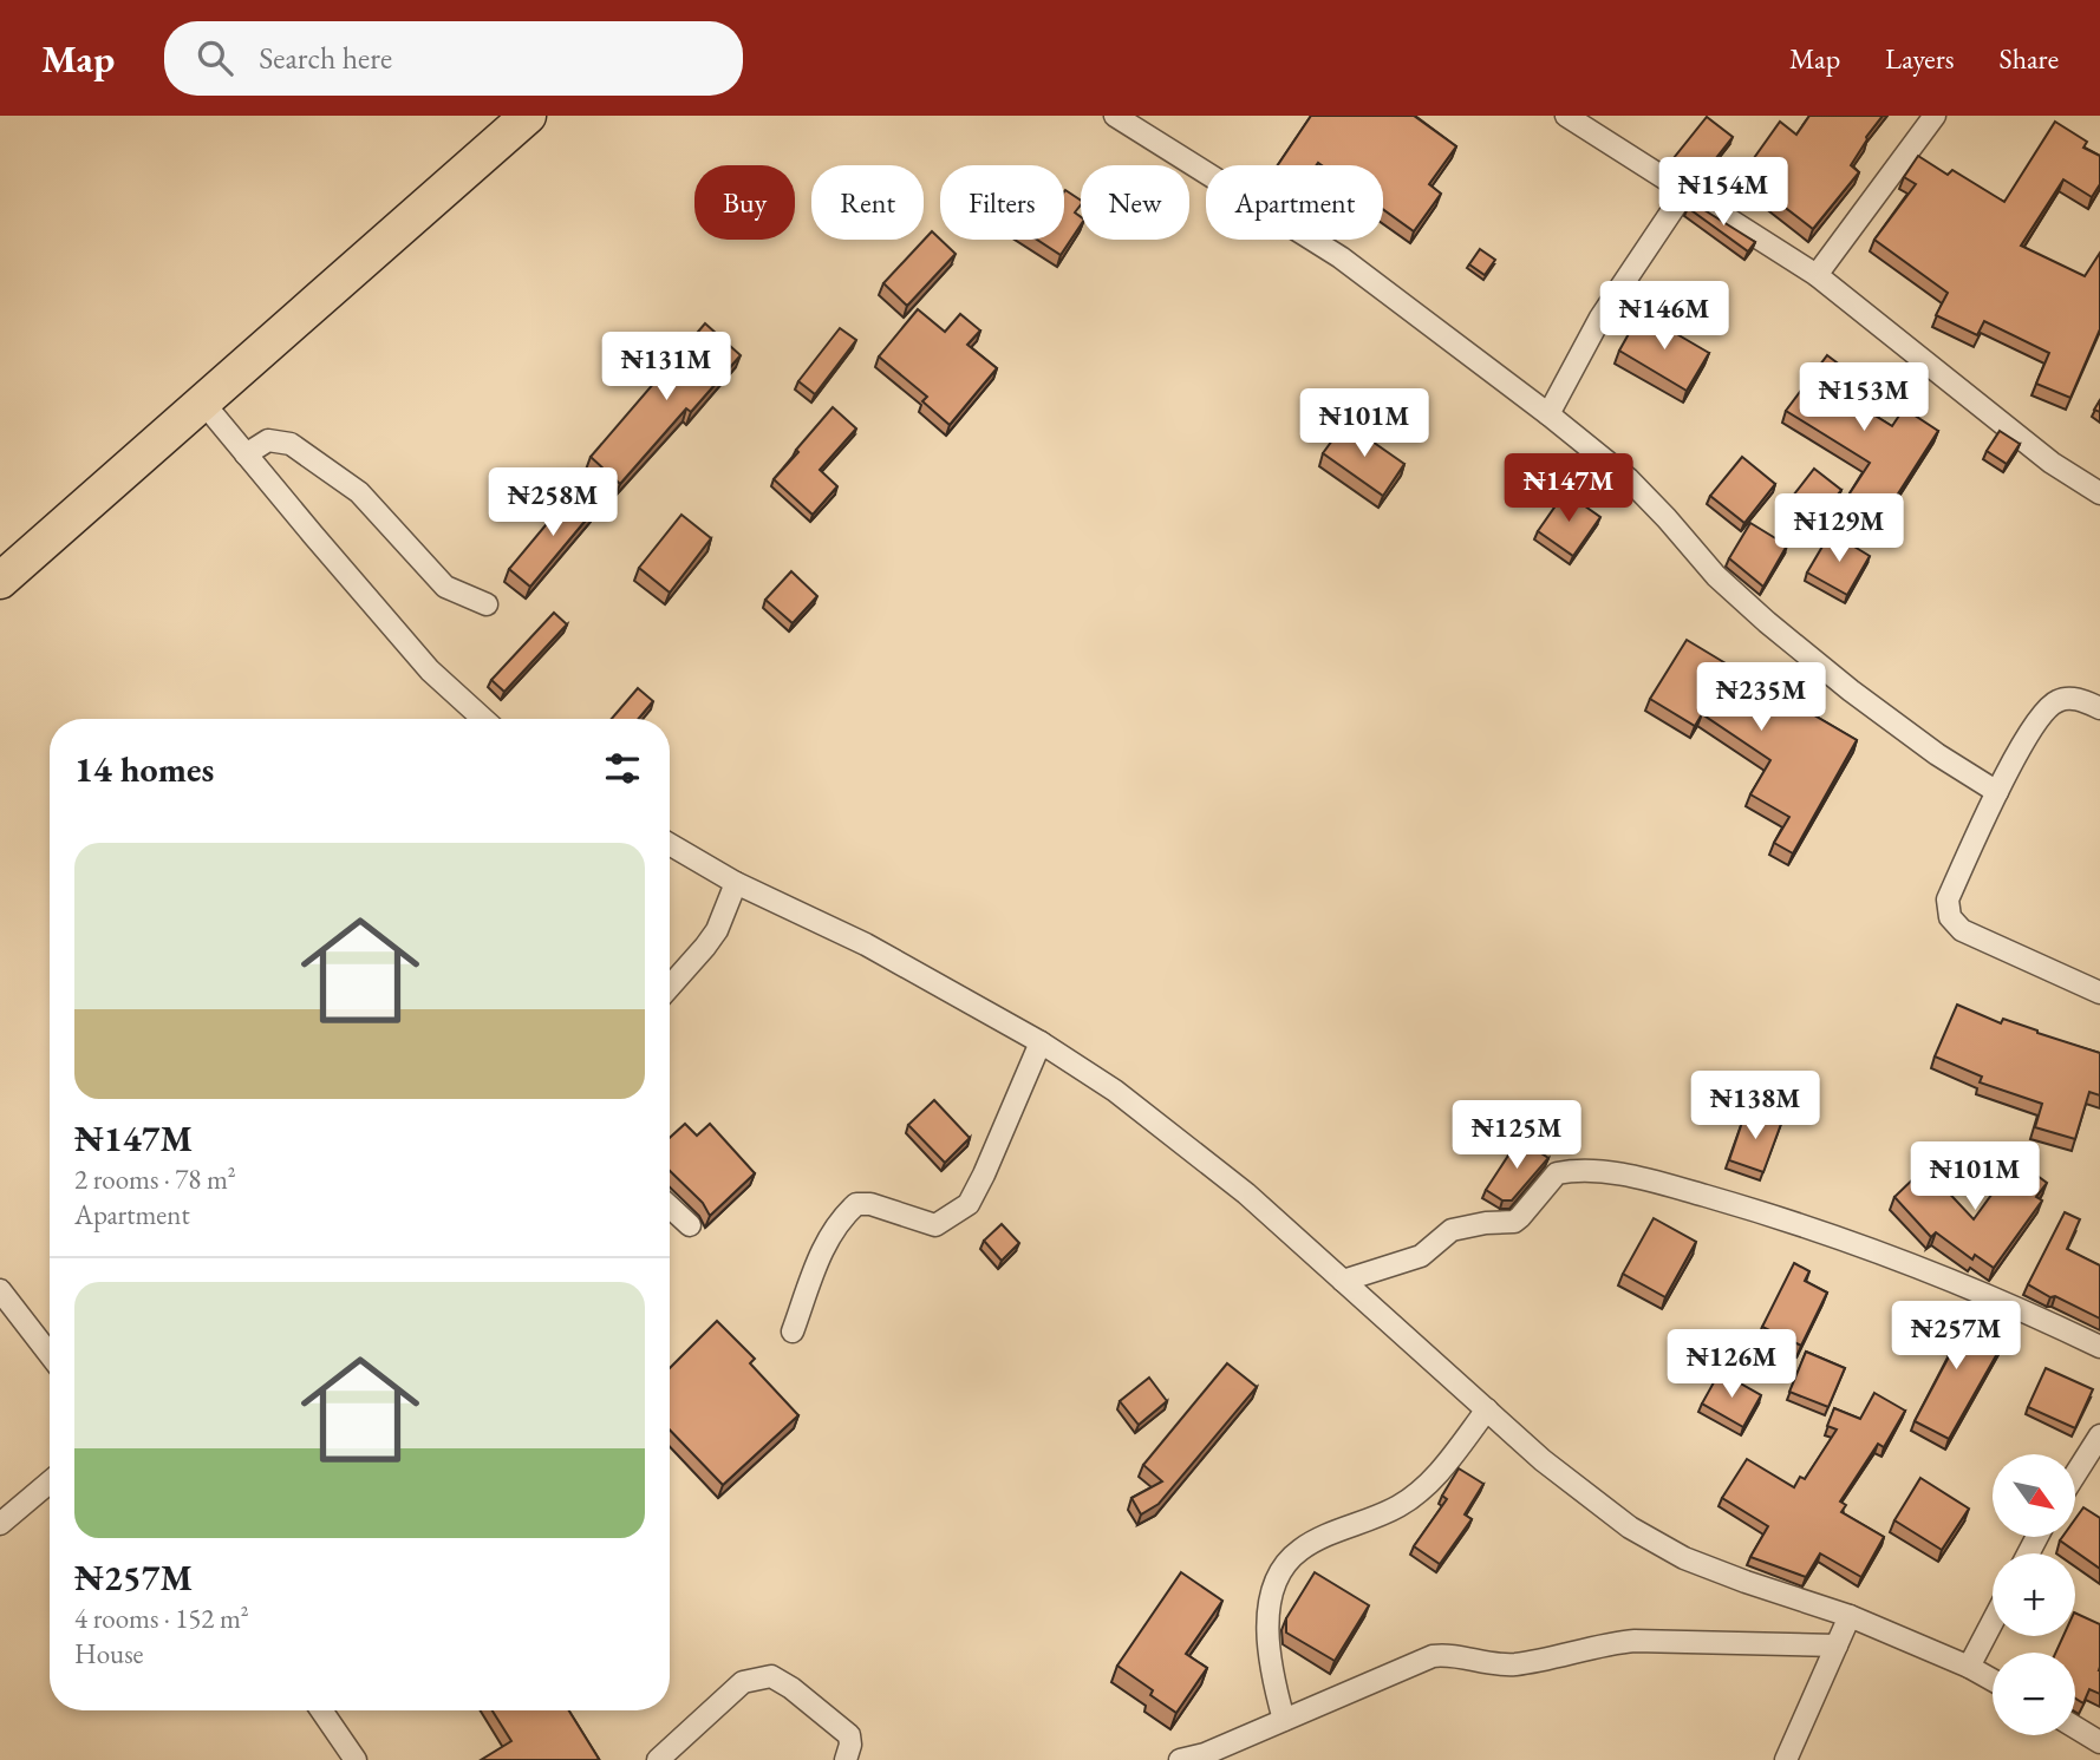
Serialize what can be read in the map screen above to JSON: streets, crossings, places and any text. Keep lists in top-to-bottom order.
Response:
{
  "north": "bottom right",
  "page": {
    "header": "Map",
    "search": "Search here",
    "nav": ["Map", "Layers", "Share"],
    "price": [
      "₦154M",
      "₦146M",
      "₦131M",
      "₦153M",
      "₦101M",
      "₦147M",
      "₦258M",
      "₦129M",
      "₦235M",
      "₦138M",
      "₦125M",
      "₦101M",
      "₦257M",
      "₦126M"
    ],
    "chip": [
      "Buy",
      "Rent",
      "Filters",
      "New",
      "Apartment"
    ],
    "heading": "14 homes",
    "list": [
      {
        "name": "₦147M",
        "note": "2 rooms · 78 m² · Apartment"
      },
      {
        "name": "₦257M",
        "note": "4 rooms · 152 m² · House"
      }
    ],
    "map_buttons": ["+", "−"]
  }
}
